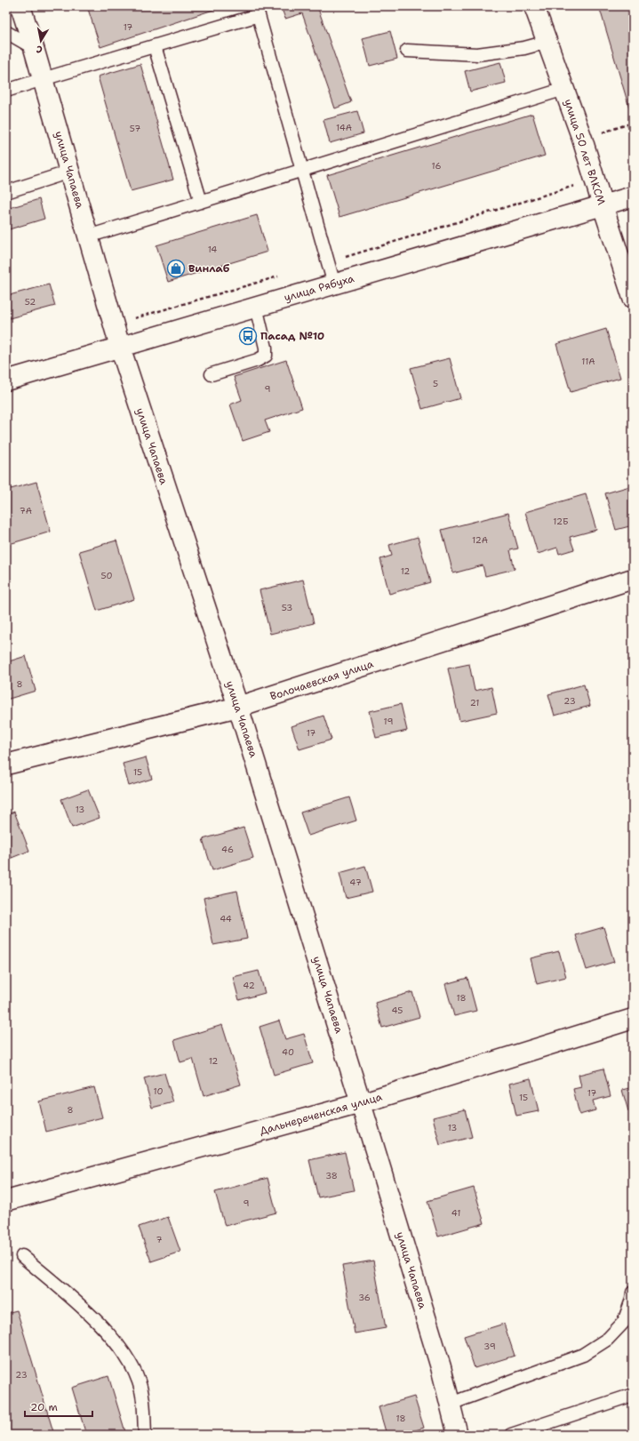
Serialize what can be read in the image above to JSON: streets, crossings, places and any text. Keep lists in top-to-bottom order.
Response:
{
  "streets": {
    "street": [
      "улица 50 лет ВЛКСМ",
      "улица Чапаева",
      "улица Рябуха",
      "Волочаевская улица",
      "Дальнереченская улица"
    ]
  },
  "crossings": [
    ["улица 50 лет ВЛКСМ", "улица Рябуха"],
    ["улица Чапаева", "улица Рябуха"],
    ["улица Чапаева", "Волочаевская улица"],
    ["улица Чапаева", "Дальнереченская улица"]
  ],
  "places": {
    "shop": ["Винлаб"],
    "bus stop": ["Пасад №10"]
  },
  "house_numbers": [
    "17",
    "14А",
    "57",
    "16",
    "14",
    "52",
    "11А",
    "5",
    "9",
    "7А",
    "12Б",
    "12А",
    "12",
    "50",
    "53",
    "8",
    "23",
    "21",
    "19",
    "17",
    "15",
    "13",
    "46",
    "47",
    "44",
    "42",
    "18",
    "45",
    "40",
    "12",
    "10",
    "17",
    "15",
    "8",
    "13",
    "38",
    "9",
    "41",
    "7",
    "36",
    "39",
    "23",
    "18"
  ],
  "scale_bar": "20 m",
  "north": "bottom"
}
